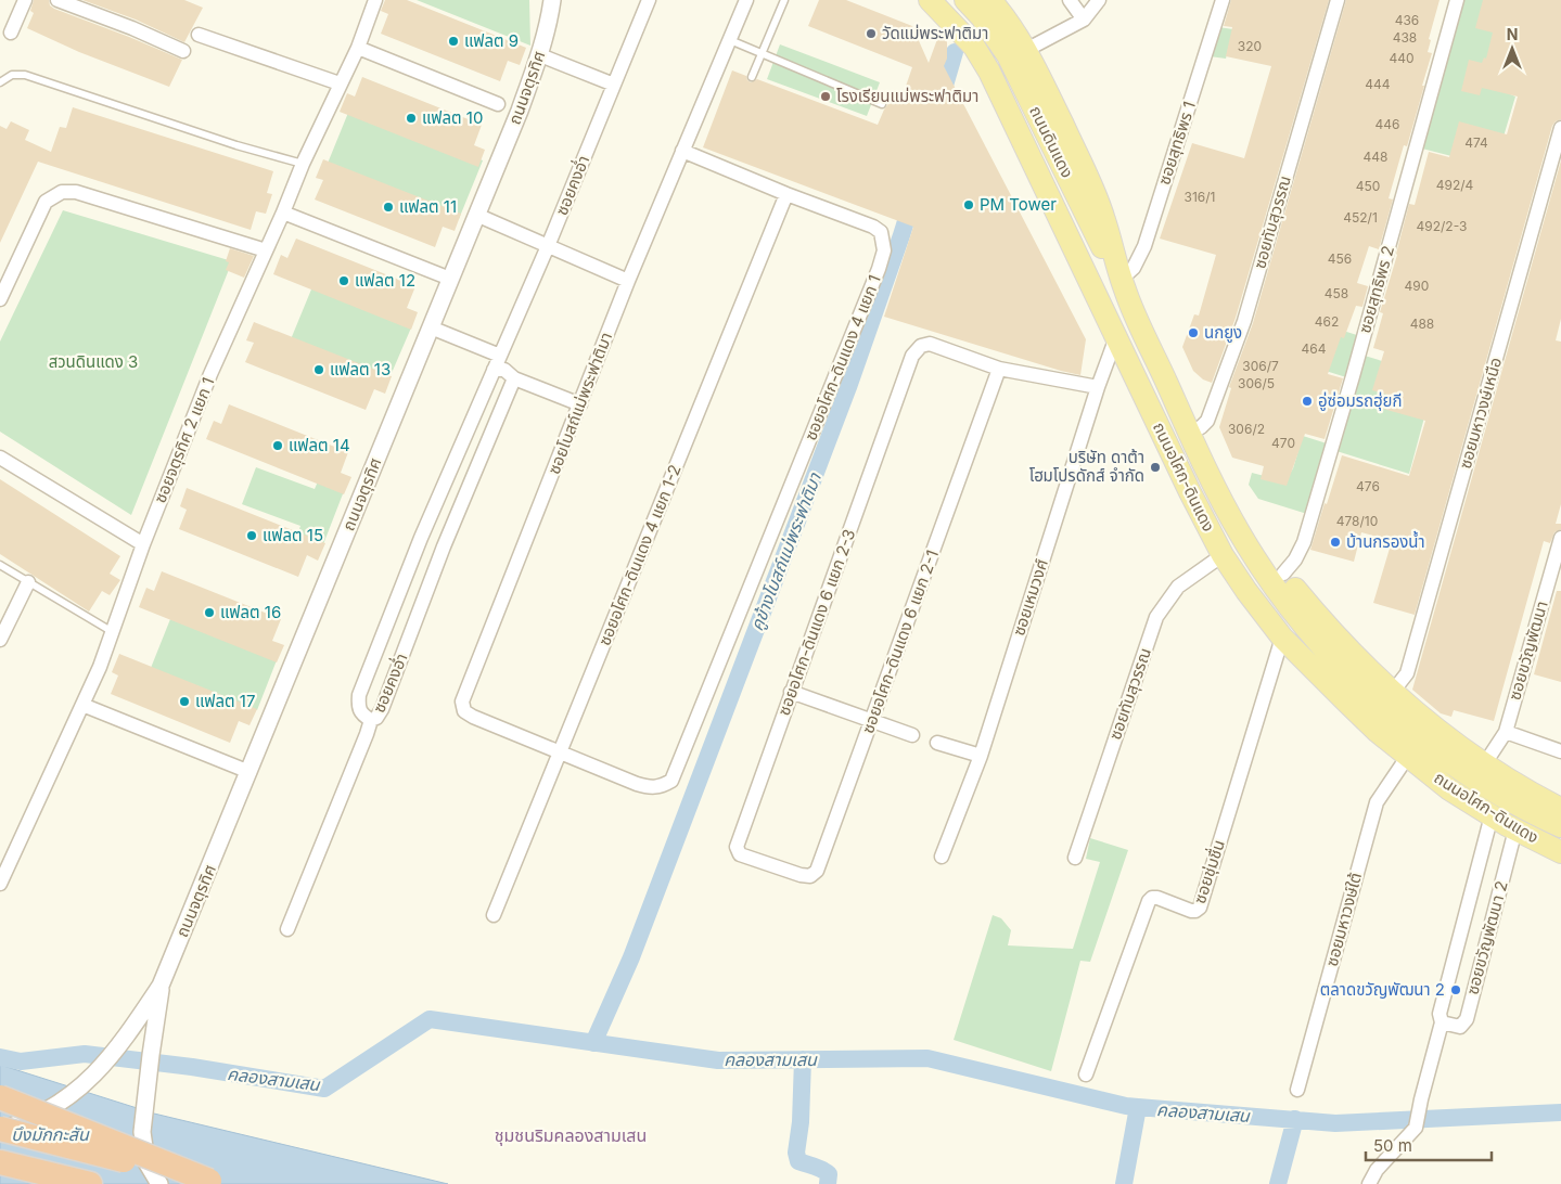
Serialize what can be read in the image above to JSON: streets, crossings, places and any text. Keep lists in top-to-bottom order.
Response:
{
  "streets": {
    "main road": ["ถนนดินแดง", "ถนนอโศก-ดินแดง"],
    "street": [
      "ถนนจตุรทิศ",
      "ซอยสุทธิพร 1",
      "ซอยคงอ่ำ",
      "ซอยทับสุวรรณ",
      "ซอยสุทธิพร 2",
      "ซอยอโศก-ดินแดง 4 แยก 1",
      "ซอยโบสถ์แม่พระฟาติมา",
      "ซอยมหาวงษ์เหนือ",
      "ซอยจตุรทิศ 2 แยก 1",
      "ซอยอโศก-ดินแดง 4 แยก 1-2",
      "ซอยเหมวงศ์",
      "ซอยอโศก-ดินแดง 6 แยก 2-3",
      "ซอยอโศก-ดินแดง 6 แยก 2-1",
      "ซอยขวัญพัฒนา",
      "ซอยชุ่มชื่น",
      "ซอยมหาวงษ์ใต้",
      "ซอยขวัญพัฒนา 2"
    ]
  },
  "crossings": [
    ["ถนนดินแดง", "ซอยสุทธิพร 1"],
    ["ถนนดินแดง", "ถนนอโศก-ดินแดง"],
    ["ซอยสุทธิพร 1", "ถนนอโศก-ดินแดง"],
    ["ซอยทับสุวรรณ", "ถนนอโศก-ดินแดง"],
    ["ซอยสุทธิพร 2", "ถนนอโศก-ดินแดง"],
    ["ซอยอโศก-ดินแดง 4 แยก 1", "ซอยโบสถ์แม่พระฟาติมา"],
    ["ซอยอโศก-ดินแดง 4 แยก 1", "ซอยอโศก-ดินแดง 4 แยก 1-2"],
    ["ซอยโบสถ์แม่พระฟาติมา", "ซอยอโศก-ดินแดง 4 แยก 1-2"],
    ["ซอยมหาวงษ์เหนือ", "ถนนอโศก-ดินแดง"],
    ["ถนนอโศก-ดินแดง", "ซอยเหมวงศ์"],
    ["ถนนอโศก-ดินแดง", "ซอยขวัญพัฒนา"],
    ["ถนนอโศก-ดินแดง", "ซอยชุ่มชื่น"],
    ["ถนนอโศก-ดินแดง", "ซอยมหาวงษ์ใต้"],
    ["ถนนอโศก-ดินแดง", "ซอยขวัญพัฒนา 2"],
    ["ซอยอโศก-ดินแดง 6 แยก 2-3", "ซอยอโศก-ดินแดง 6 แยก 2-1"]
  ],
  "districts": ["ชุมชนริมคลองสามเสน"],
  "water": ["คูข้างโบสถ์แม่พระฟาติมา", "คลองสามเสน", "บึงมักกะสัน"],
  "parks": ["สวนดินแดง 3"],
  "places": [
    "วัดแม่พระฟาติมา",
    "แฟลต 9",
    "โรงเรียนแม่พระฟาติมา",
    "แฟลต 10",
    "PM Tower",
    "แฟลต 11",
    "แฟลต 12",
    "นกยูง",
    "แฟลต 13",
    "อู่ซ่อมรถฮุ่ยกี",
    "แฟลต 14",
    "บริษัท ดาต้า โฮมโปรดักส์ จำกัด",
    "แฟลต 15",
    "บ้านกรองน้ำ",
    "แฟลต 16",
    "แฟลต 17",
    "ตลาดขวัญพัฒนา 2"
  ],
  "house_numbers": [
    "436",
    "438",
    "320",
    "440",
    "444",
    "446",
    "474",
    "448",
    "492/4",
    "450",
    "316/1",
    "452/1",
    "492/2-3",
    "456",
    "490",
    "458",
    "462",
    "488",
    "464",
    "306/7",
    "306/5",
    "306/2",
    "470",
    "476",
    "478/10"
  ],
  "scale_bar": "50 m",
  "north": "top"
}
